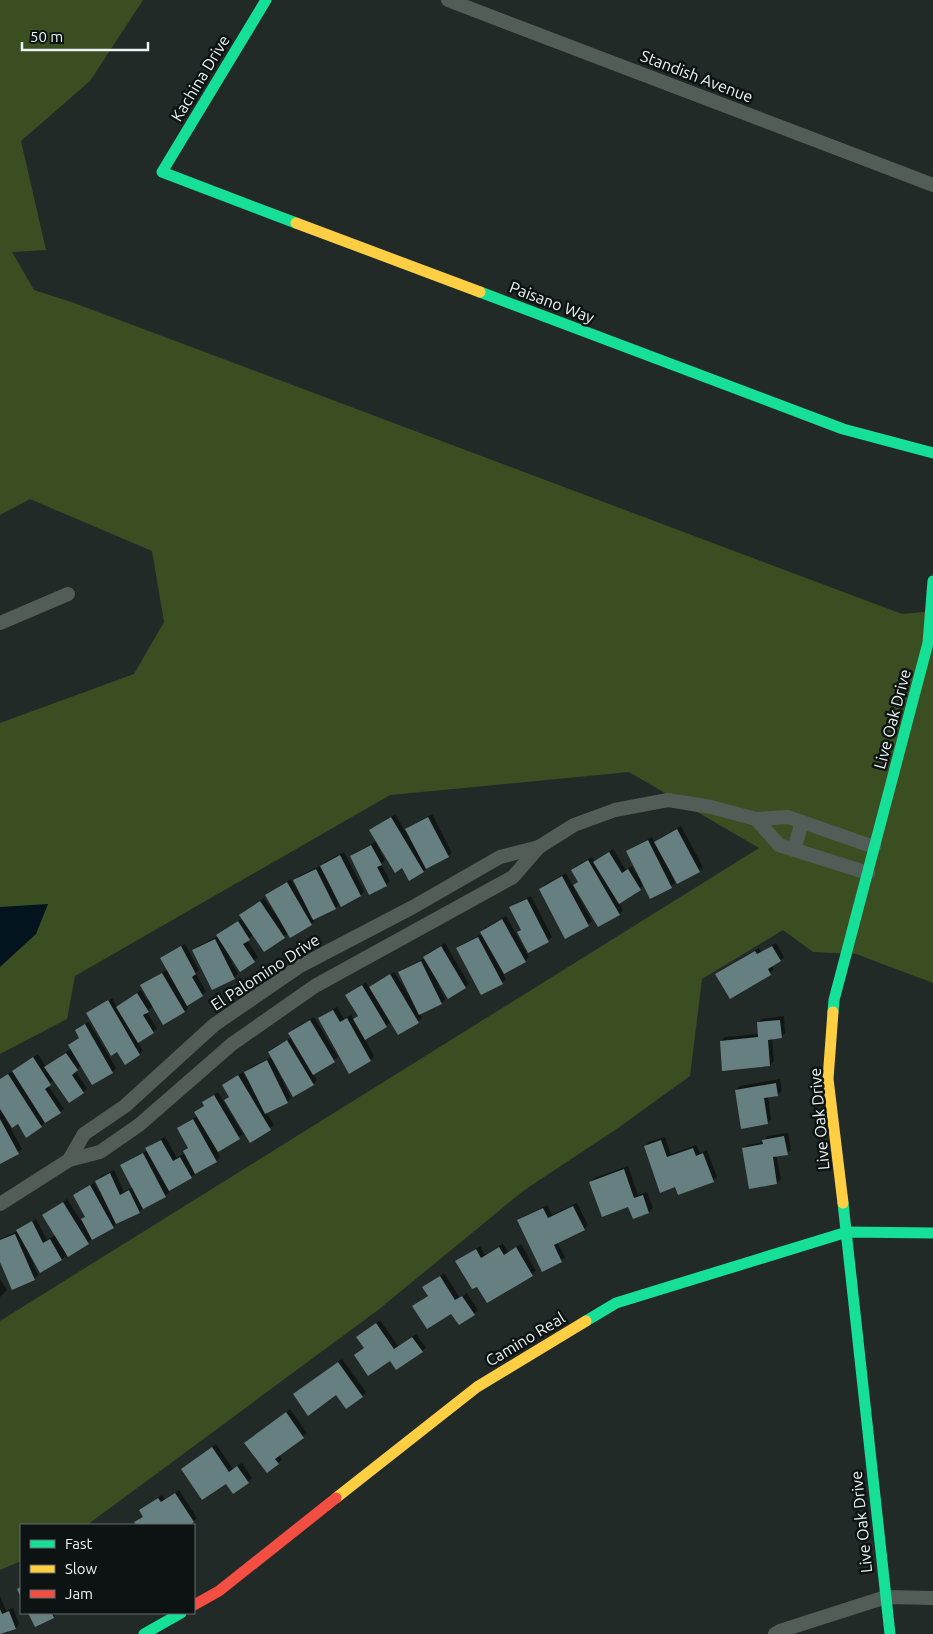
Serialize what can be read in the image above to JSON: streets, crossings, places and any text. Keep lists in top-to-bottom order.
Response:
{
  "streets": {
    "street": [
      "Standish Avenue",
      "Kachina Drive",
      "Paisano Way",
      "Live Oak Drive",
      "El Palomino Drive",
      "Camino Real"
    ]
  },
  "crossings": [
    ["Kachina Drive", "Paisano Way"],
    ["Live Oak Drive", "El Palomino Drive"],
    ["Live Oak Drive", "Camino Real"]
  ],
  "legend": ["Fast", "Slow", "Jam"],
  "scale_bar": "50 m"
}
